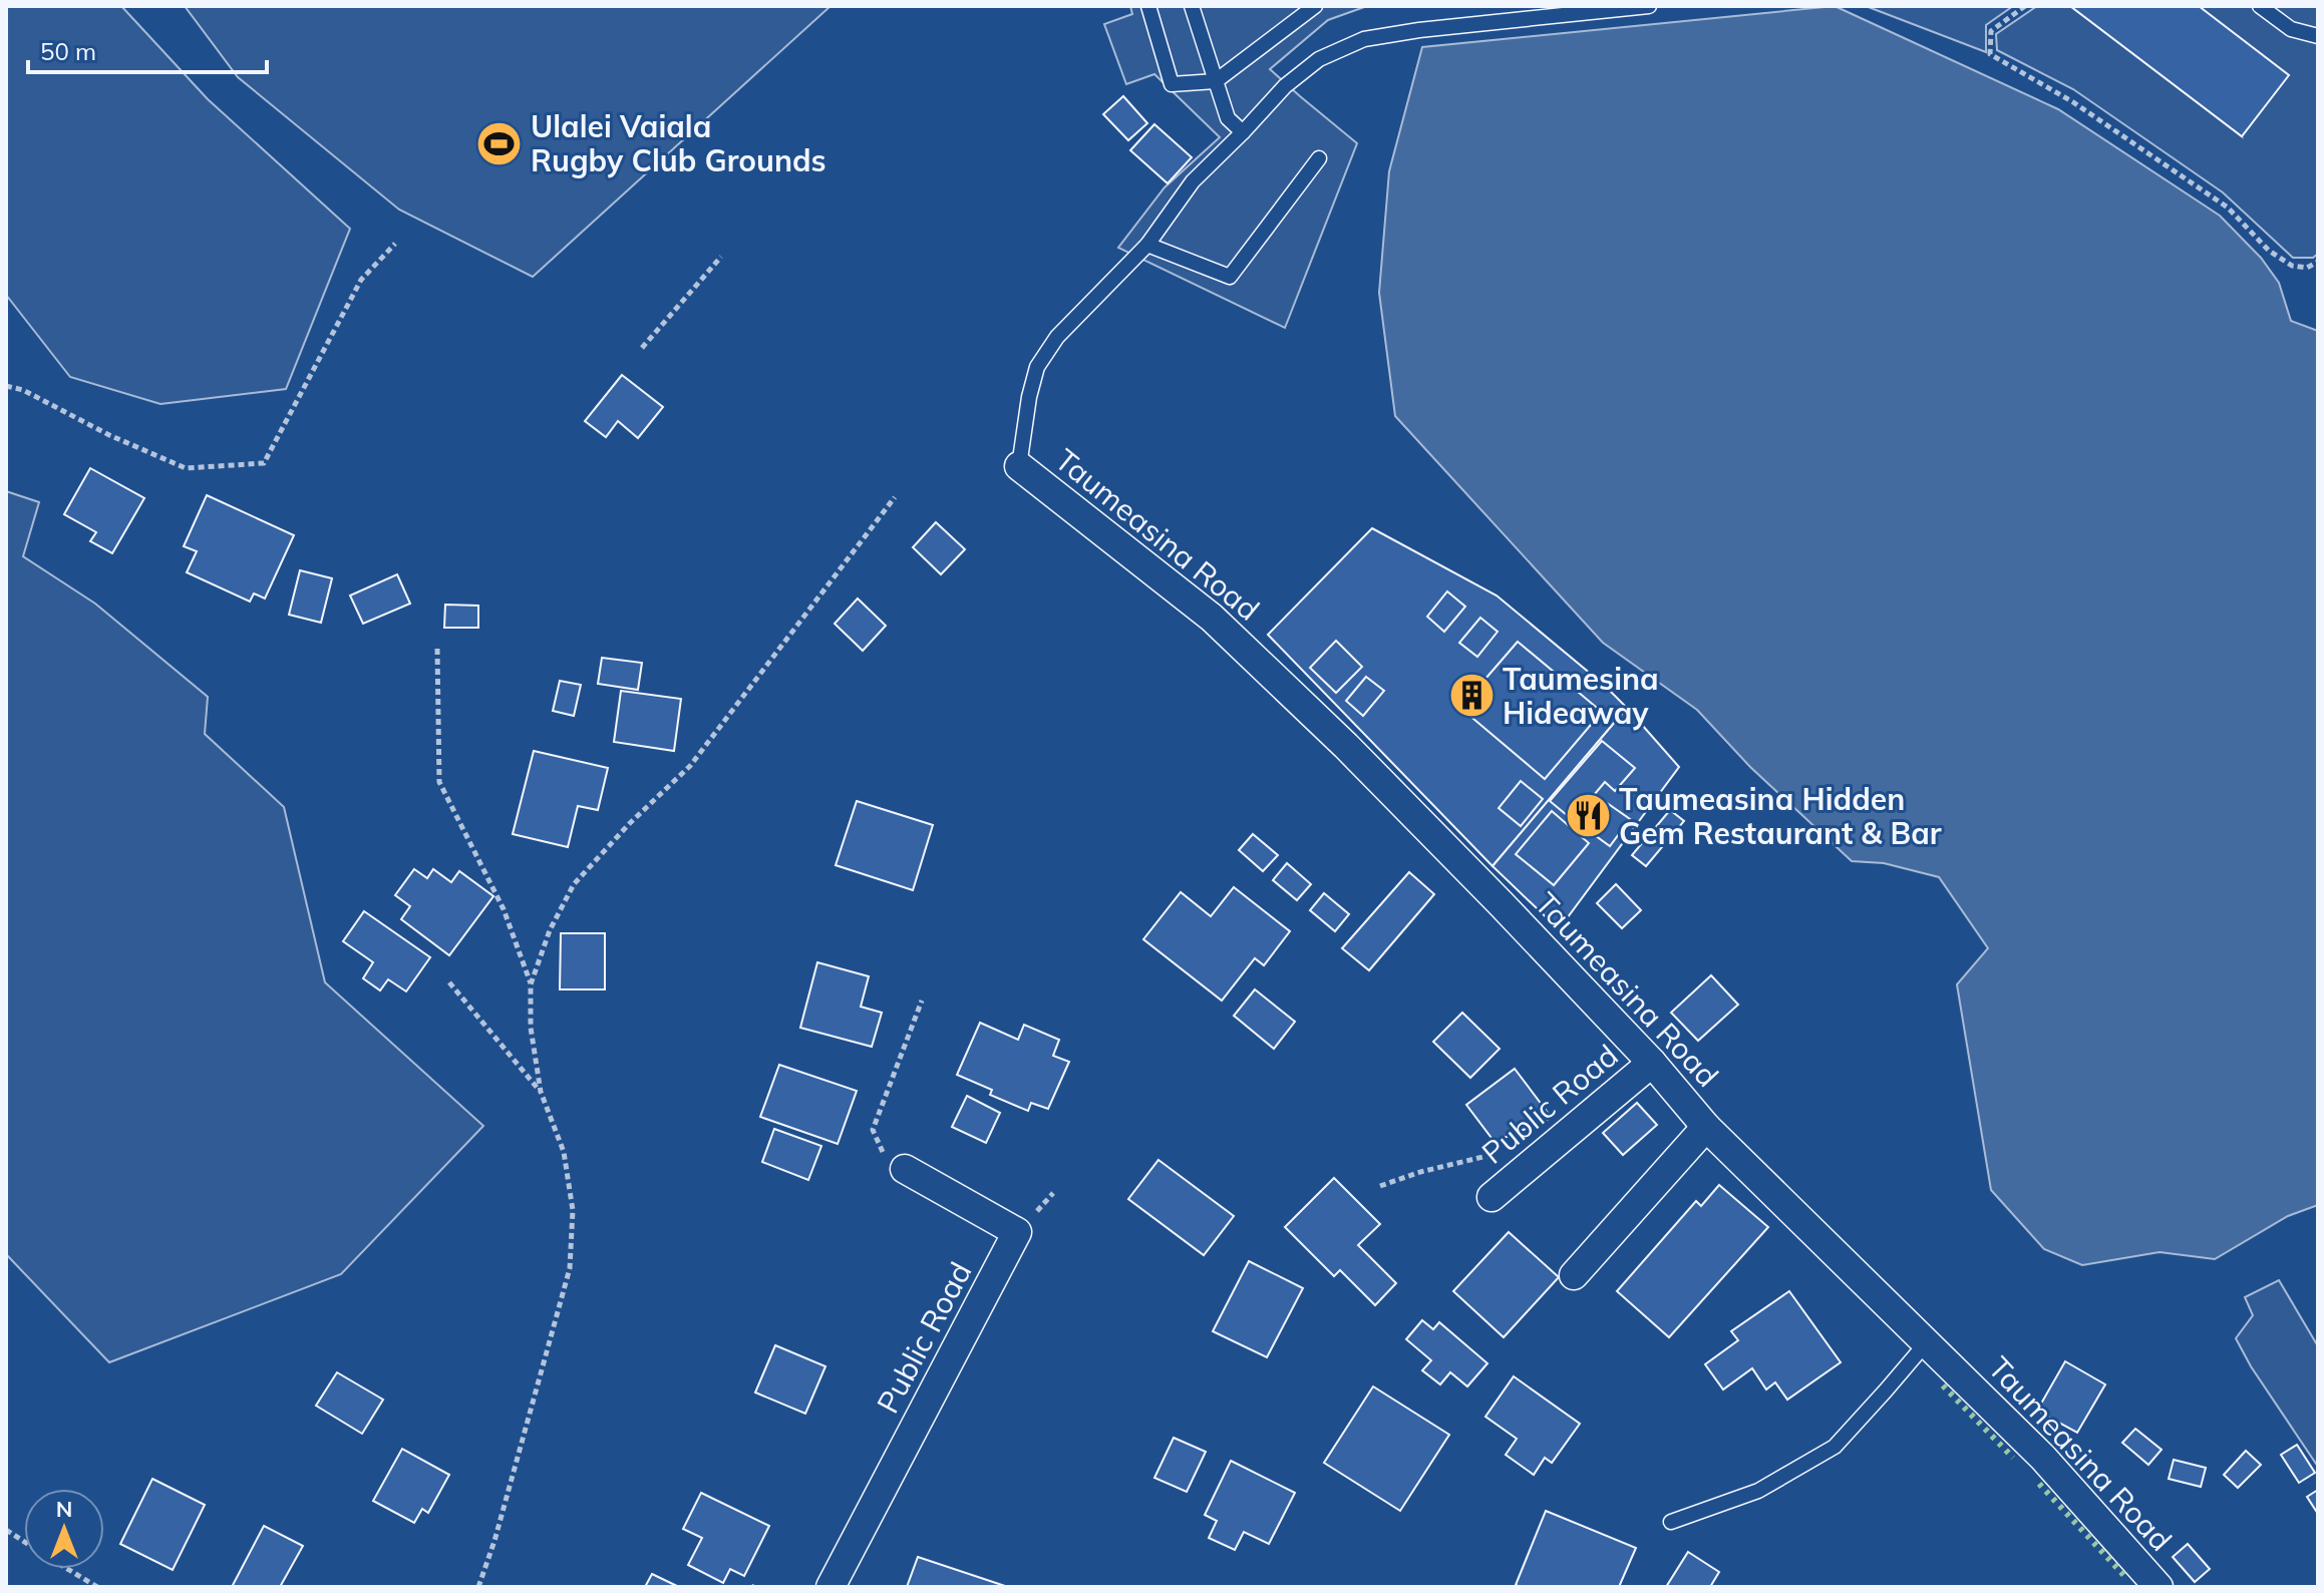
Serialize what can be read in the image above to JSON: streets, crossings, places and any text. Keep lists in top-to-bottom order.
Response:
{
  "streets": {
    "street": ["Taumeasina Road", "Public Road"]
  },
  "crossings": [
    ["Taumeasina Road", "Public Road"]
  ],
  "places": {
    "sports": ["Ulalei Vaiala Rugby Club Grounds"],
    "building": ["Taumesina Hideaway"],
    "restaurant": ["Taumeasina Hidden Gem Restaurant & Bar"]
  },
  "scale_bar": "50 m",
  "north": "top"
}
